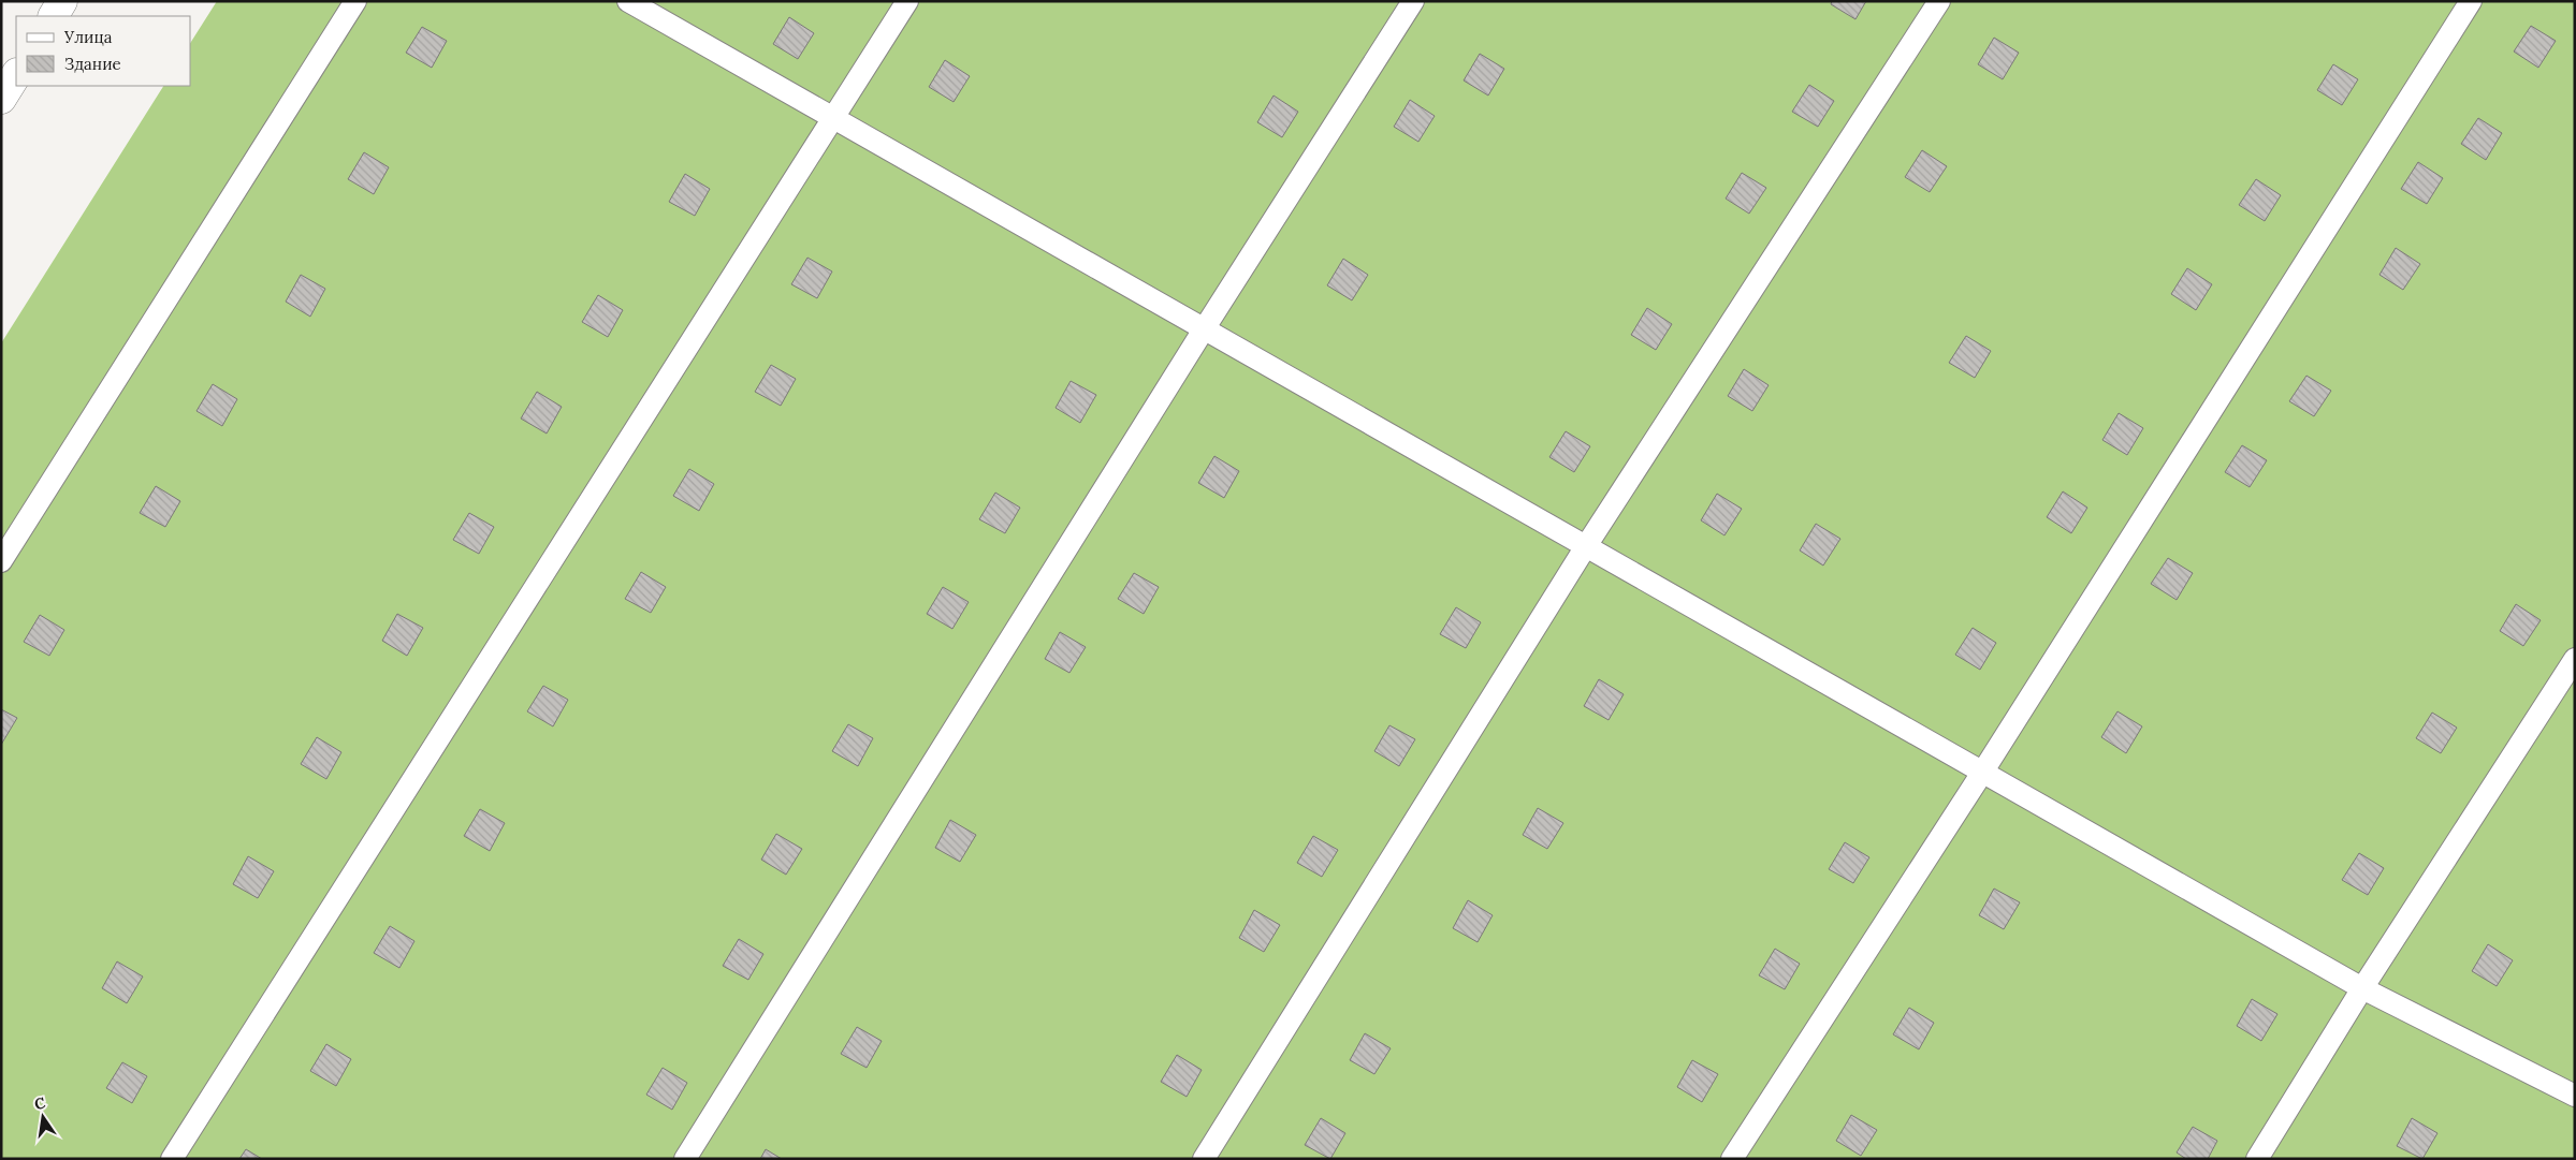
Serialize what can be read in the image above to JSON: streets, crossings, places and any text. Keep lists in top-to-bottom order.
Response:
{
  "legend": ["Улица", "Здание"],
  "north": "top"
}
